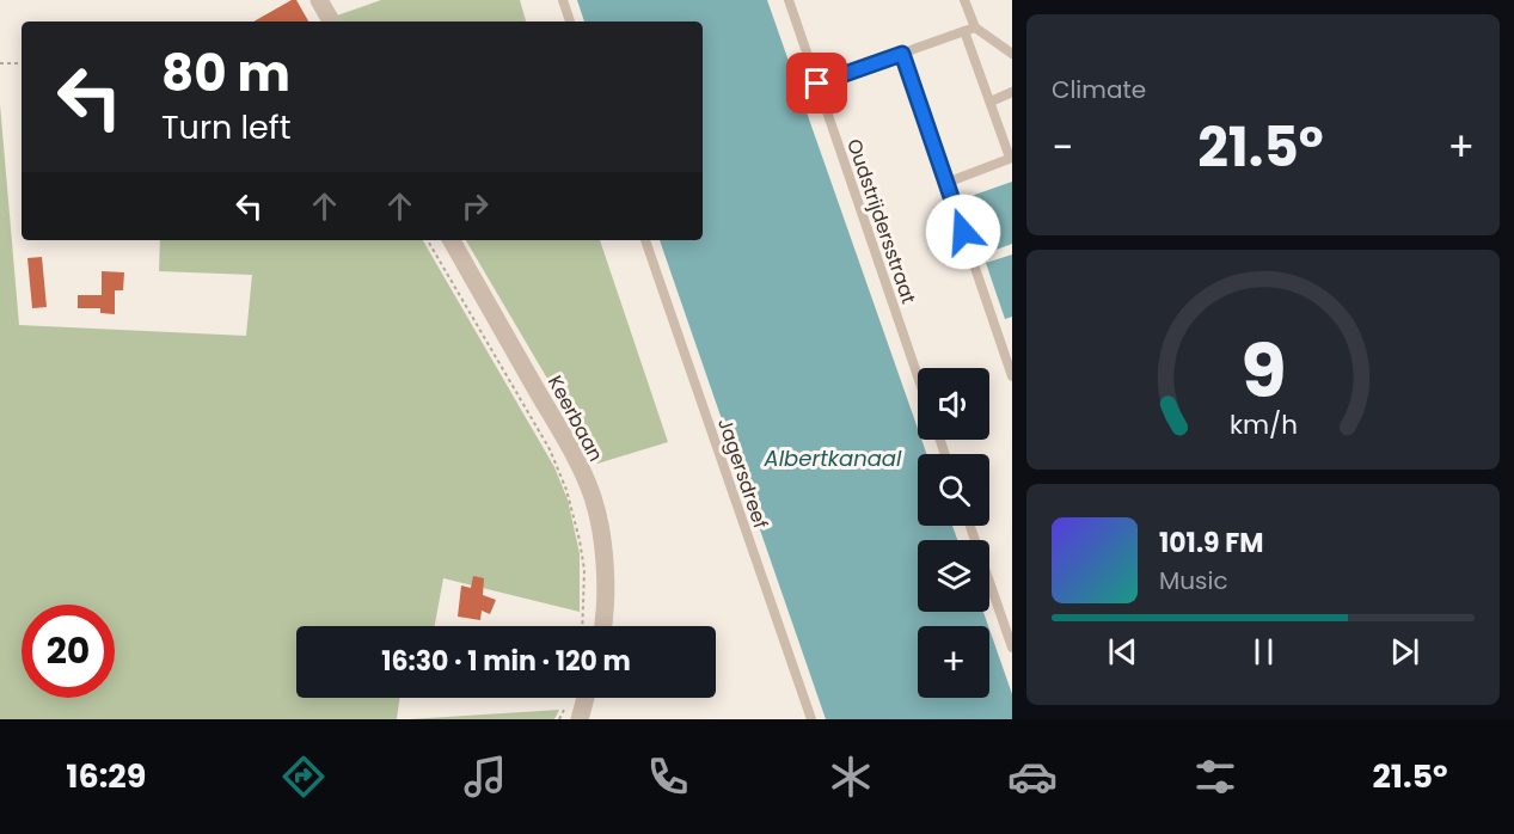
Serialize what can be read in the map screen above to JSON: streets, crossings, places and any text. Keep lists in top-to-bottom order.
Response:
{
  "streets": {
    "street": ["Keerbaan"],
    "lane": ["Oudstrijdersstraat", "Jagersdreef"]
  },
  "water": ["Albertkanaal"],
  "page": {
    "tile": "Climate",
    "turn": ["80 m", "Turn left"],
    "heat": ["−", "21.5°", "+"],
    "map_buttons": "+",
    "song": ["101.9 FM", "Music"],
    "limit": "20",
    "trip": "16:30 · 1 min · 120 m",
    "tabs": ["16:29", "21.5°"],
    "gauge": ["9", "km/h"]
  }
}
